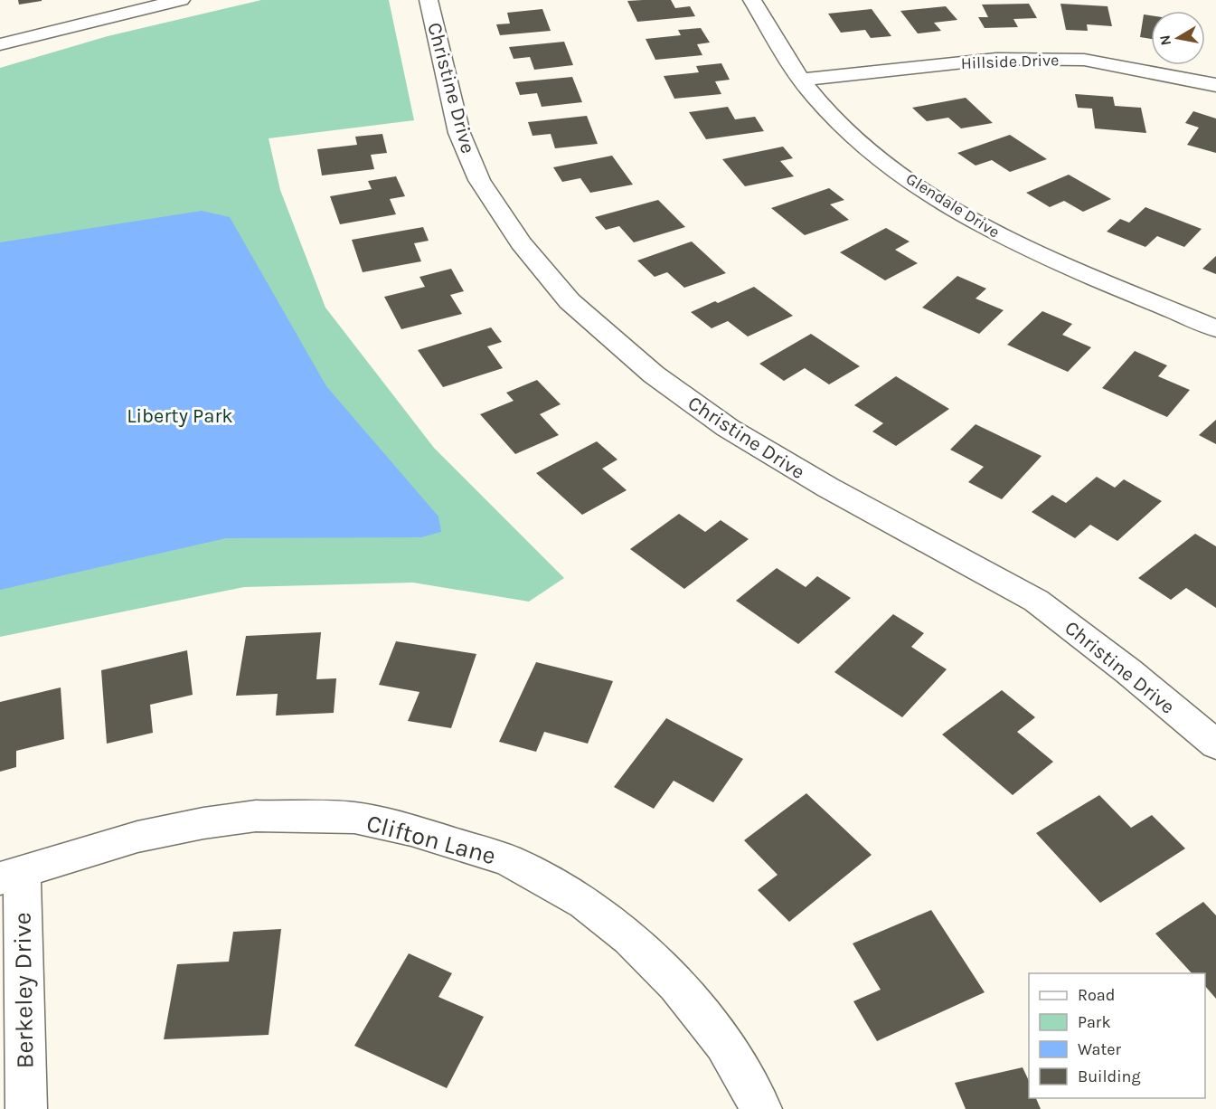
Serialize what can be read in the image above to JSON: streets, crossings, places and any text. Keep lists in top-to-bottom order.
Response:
{
  "streets": {
    "street": [
      "Hillside Drive",
      "Christine Drive",
      "Glendale Drive",
      "Clifton Lane",
      "Berkeley Drive"
    ]
  },
  "crossings": [
    ["Hillside Drive", "Glendale Drive"],
    ["Clifton Lane", "Berkeley Drive"]
  ],
  "parks": ["Liberty Park"],
  "legend": [
    "Road",
    "Park",
    "Water",
    "Building"
  ],
  "north": "left"
}
